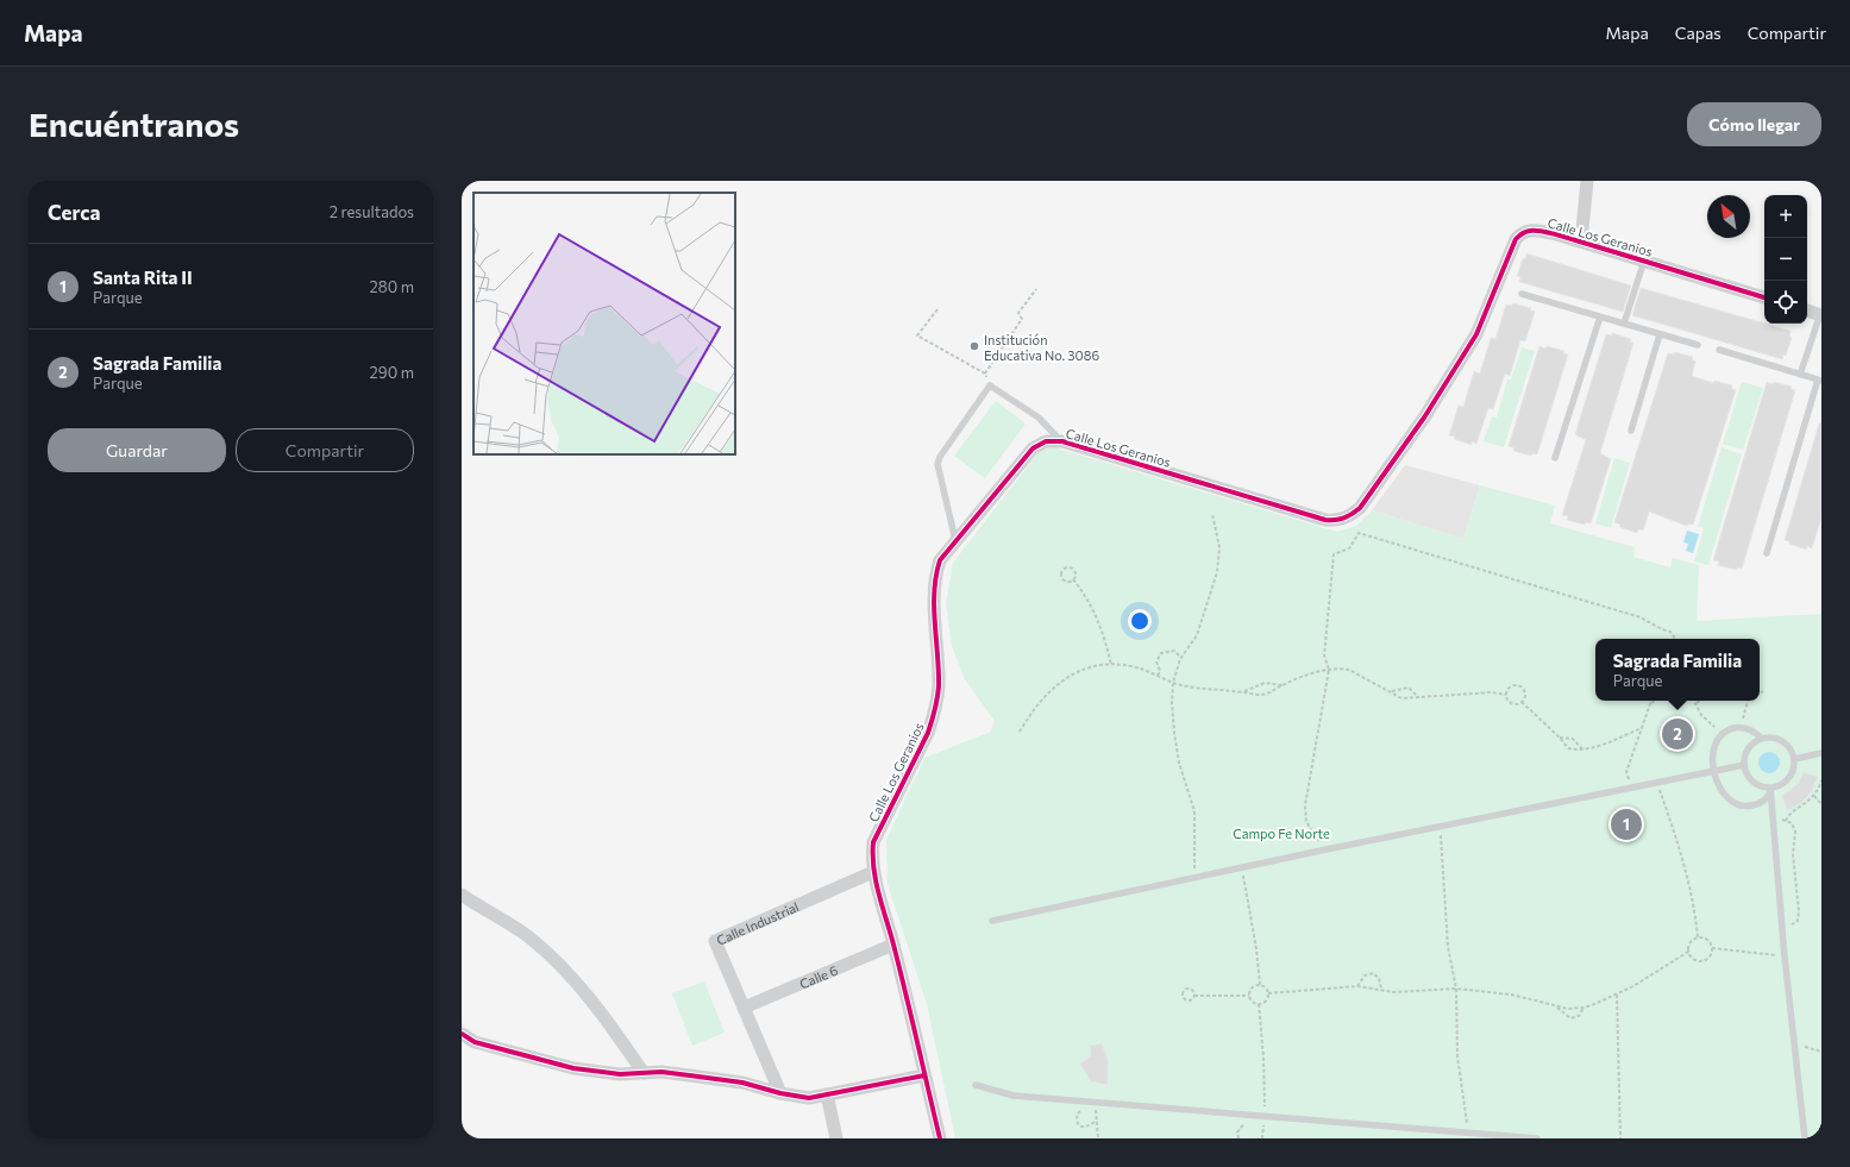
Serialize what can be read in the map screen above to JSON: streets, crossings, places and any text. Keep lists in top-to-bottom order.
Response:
{
  "streets": {
    "street": ["Calle Los Geranios", "Calle Industrial", "Calle 6"]
  },
  "crossings": [
    ["Calle Los Geranios", "Calle Industrial"],
    ["Calle Los Geranios", "Calle 6"],
    ["Calle Industrial", "Calle 6"]
  ],
  "parks": ["Campo Fe Norte"],
  "places": ["Institución Educativa No. 3086"],
  "north": "top left",
  "page": {
    "header": "Mapa",
    "nav": ["Mapa", "Capas", "Compartir"],
    "buttons": [
      "Cómo llegar",
      ["Guardar", "Compartir"]
    ],
    "title": "Encuéntranos",
    "heading": ["Cerca", "2 resultados"],
    "map_buttons": ["+", "−"],
    "list": [
      {
        "mark": "1",
        "name": "Santa Rita II",
        "note": "Parque",
        "value": "280 m"
      },
      {
        "mark": "2",
        "name": "Sagrada Familia",
        "note": "Parque",
        "value": "290 m"
      }
    ],
    "popup": ["Sagrada Familia", "Parque"],
    "pins": ["2", "1"]
  }
}
